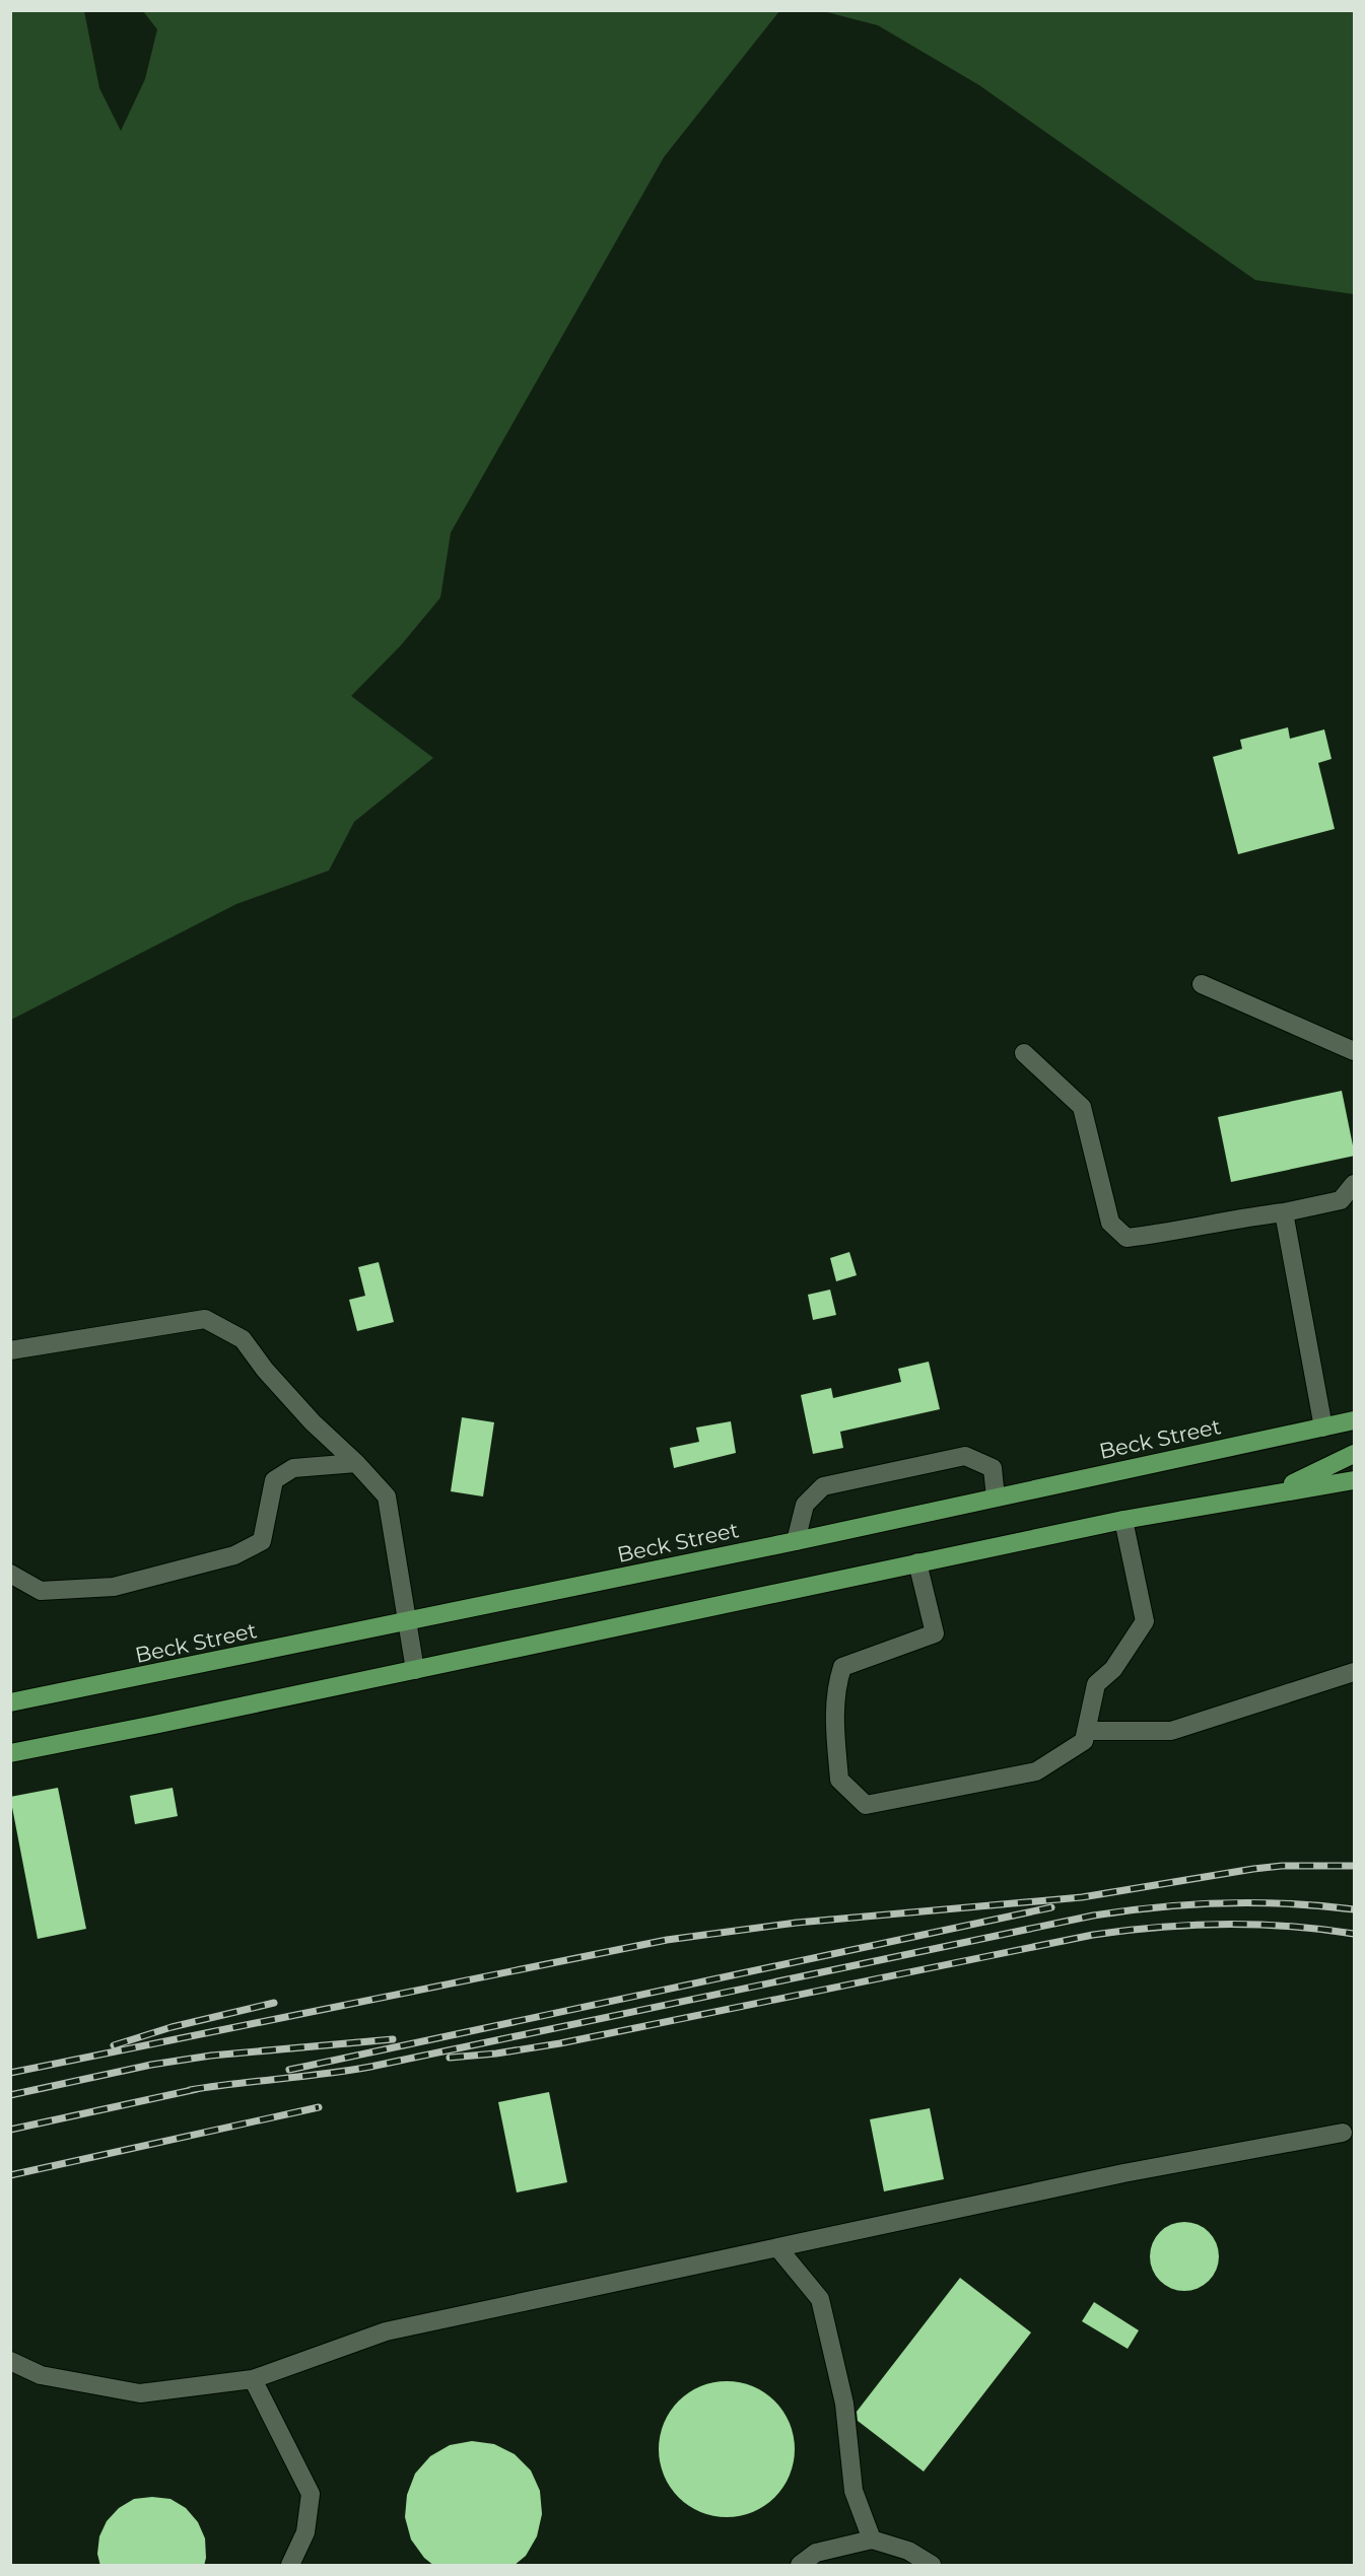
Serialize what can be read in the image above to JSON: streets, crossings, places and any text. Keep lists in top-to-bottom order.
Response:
{
  "streets": {
    "main road": ["Beck Street"]
  }
}
